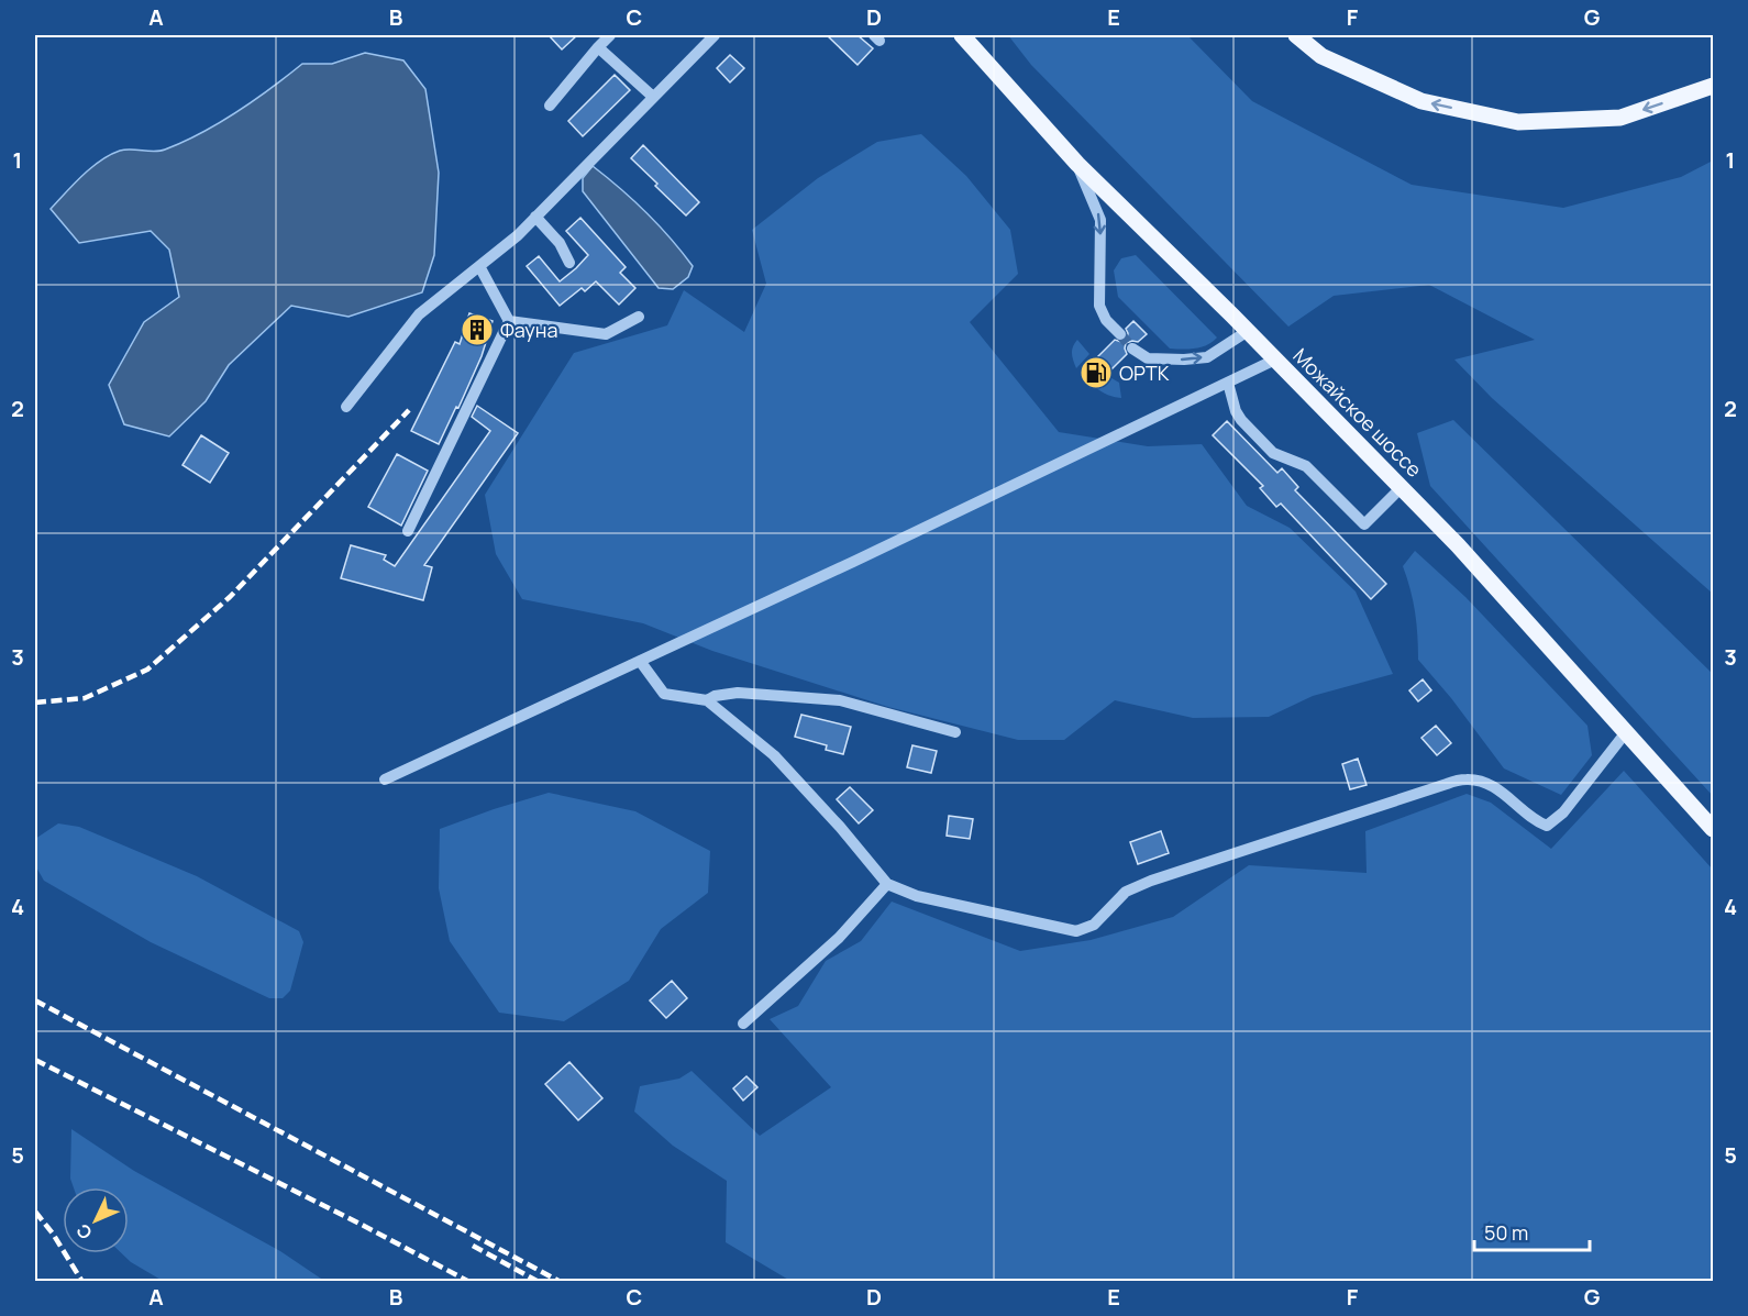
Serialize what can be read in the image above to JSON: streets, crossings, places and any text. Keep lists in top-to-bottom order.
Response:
{
  "streets": {
    "main road": ["Можайское шоссе"]
  },
  "places": {
    "building": ["Фауна"],
    "fuel station": ["ОРТК"]
  },
  "scale_bar": "50 m",
  "north": "bottom left",
  "grid": {
    "columns": [
      "A",
      "B",
      "C",
      "D",
      "E",
      "F",
      "G"
    ],
    "rows": [
      "1",
      "2",
      "3",
      "4",
      "5"
    ]
  }
}
